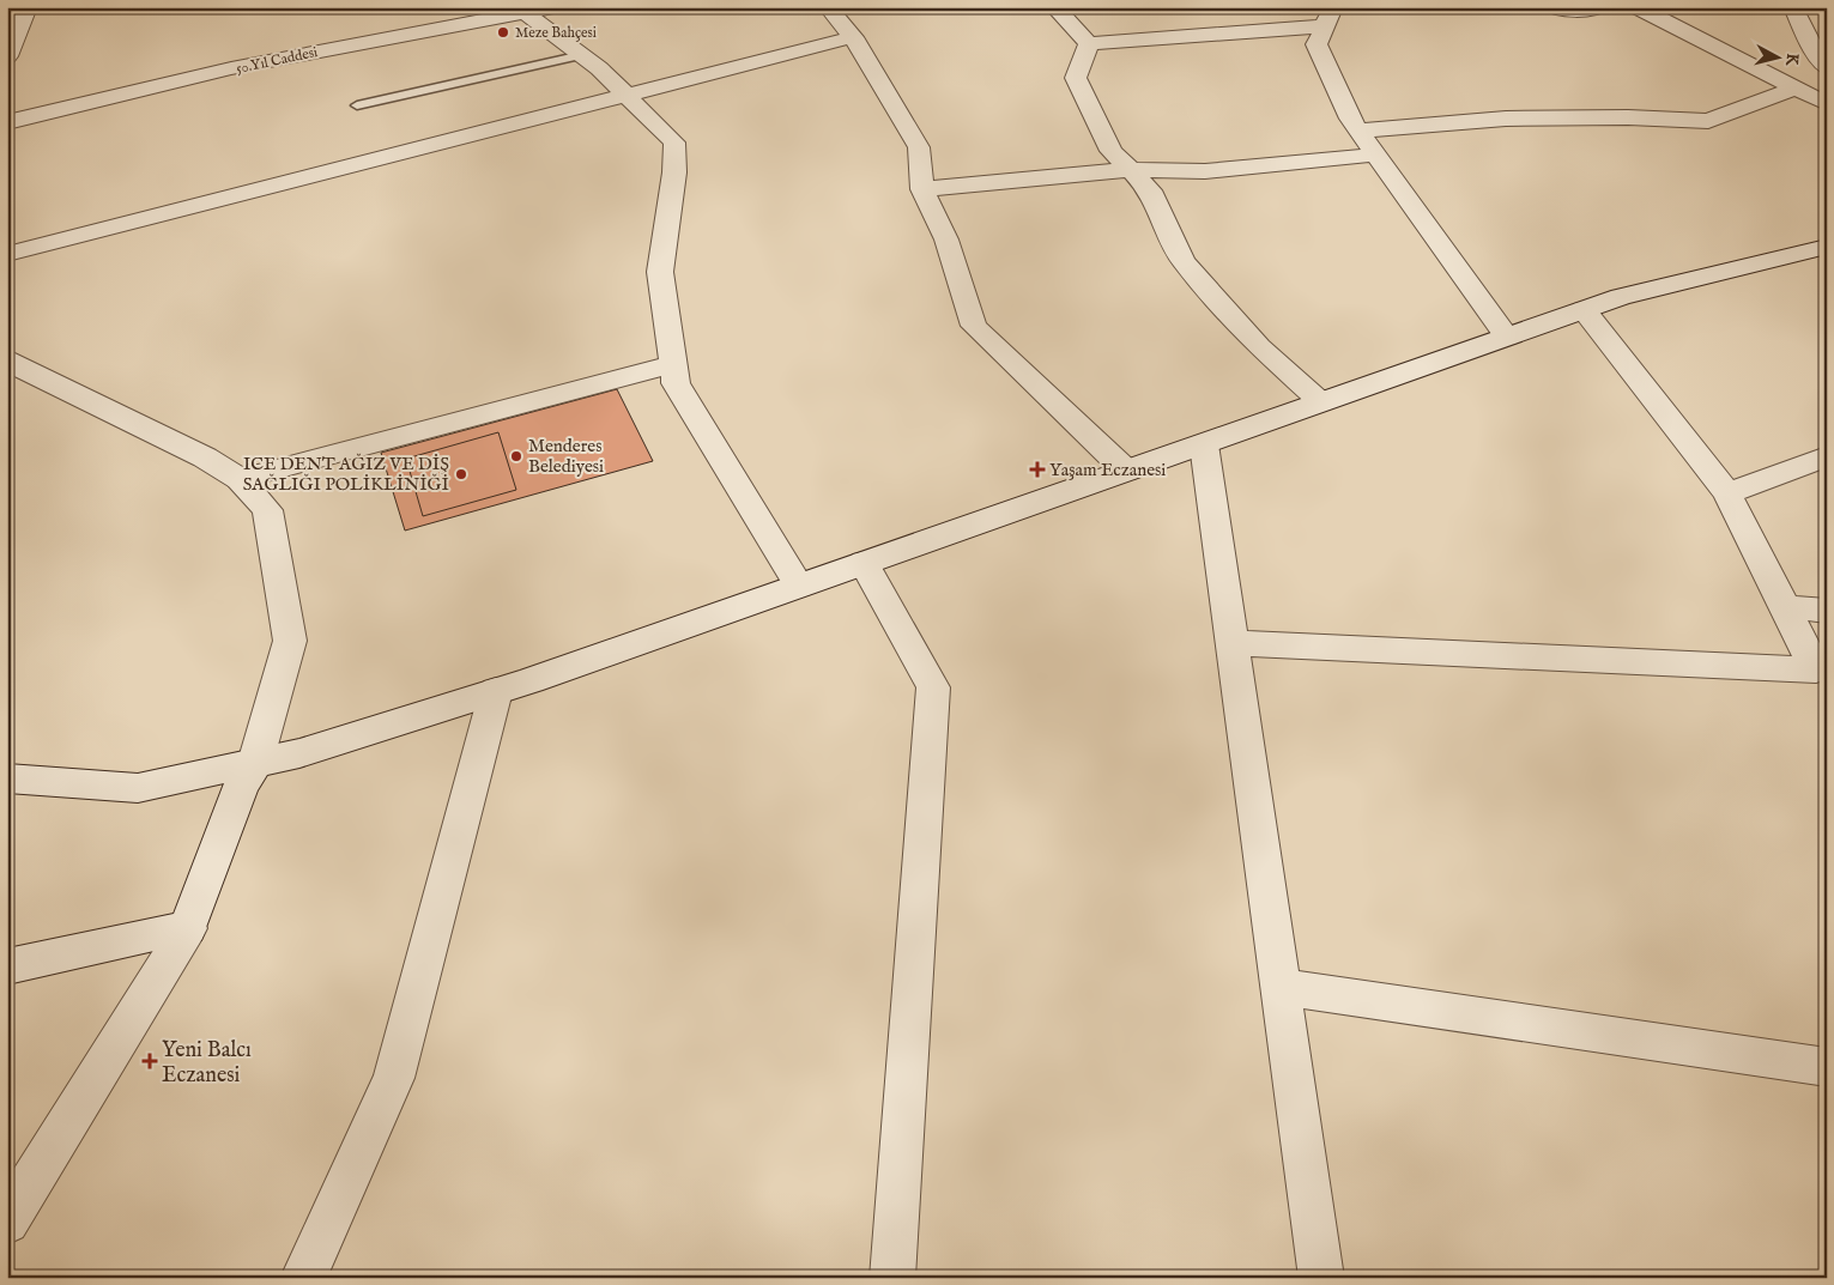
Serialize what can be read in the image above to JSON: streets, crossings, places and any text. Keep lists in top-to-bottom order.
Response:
{
  "streets": {
    "street": ["50.Yıl Caddesi"]
  },
  "places": {
    "other": ["Meze Bahçesi", "Menderes Belediyesi", "ICE DENT AĞIZ VE DİŞ SAĞLIĞI POLİKLİNİĞİ"],
    "health": ["Yaşam Eczanesi", "Yeni Balcı Eczanesi"]
  },
  "north": "right"
}
